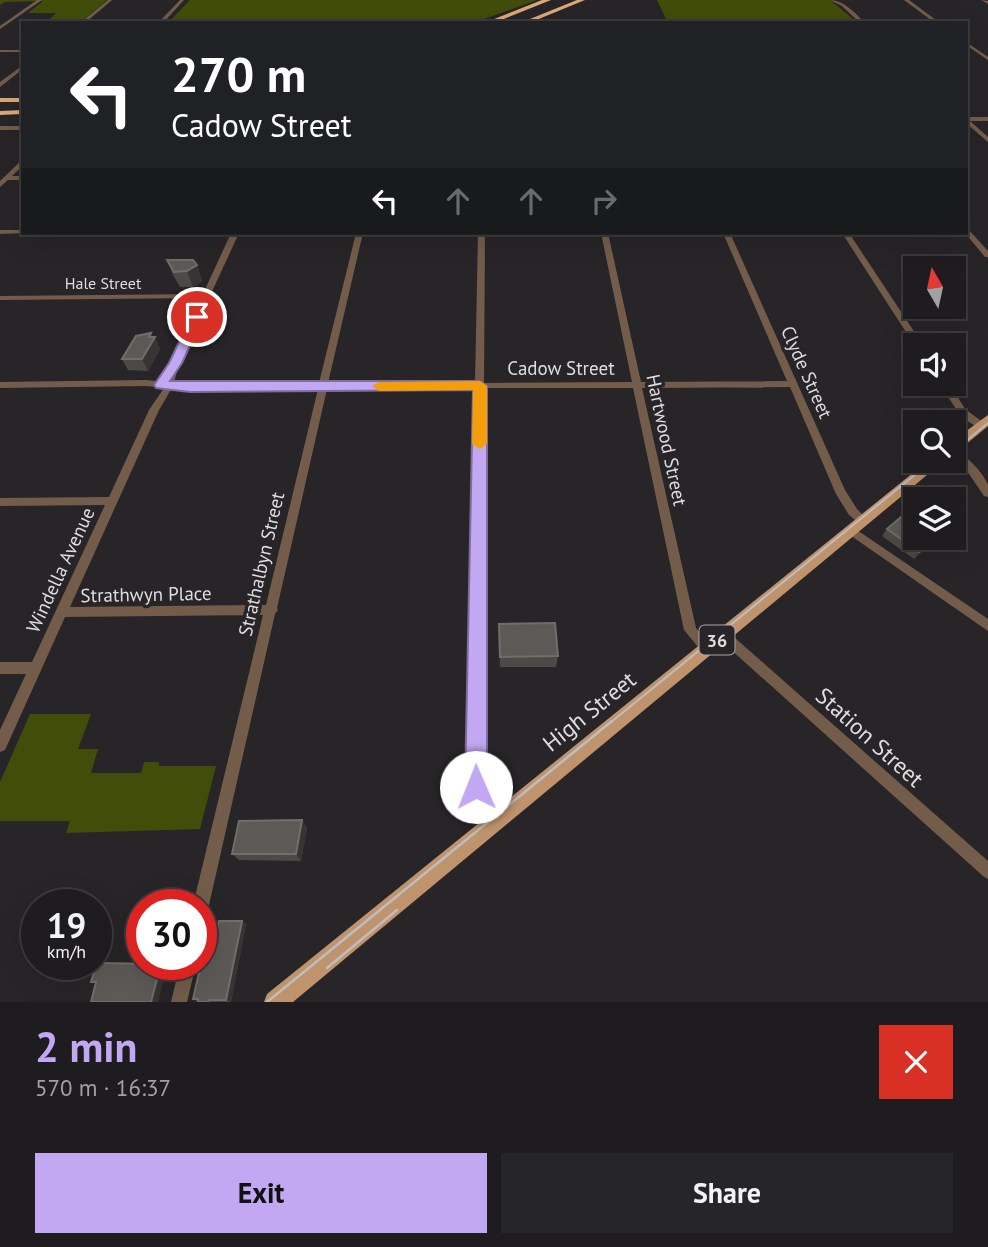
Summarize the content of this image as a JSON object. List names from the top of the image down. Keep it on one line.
{"streets":{"main road":["36","High Street"],"street":["Hale Street","Cadow Street","Clyde Street","Hartwood Street","Strathalbyn Street","Windella Avenue","Strathwyn Place","Station Street"]},"crossings":[["Hale Street","Windella Avenue"],["Cadow Street","Clyde Street"],["Cadow Street","Hartwood Street"],["Cadow Street","Strathalbyn Street"],["Cadow Street","Windella Avenue"],["Clyde Street","High Street"],["Hartwood Street","High Street"],["Strathalbyn Street","Strathwyn Place"],["Windella Avenue","Strathwyn Place"],["High Street","Station Street"]],"north":"top","page":{"turn":["270 m","Cadow Street"],"speed":"19 km/h","limit":"30","heading":["2 min","570 m · 16:37"],"buttons":["Exit","Share"]}}
